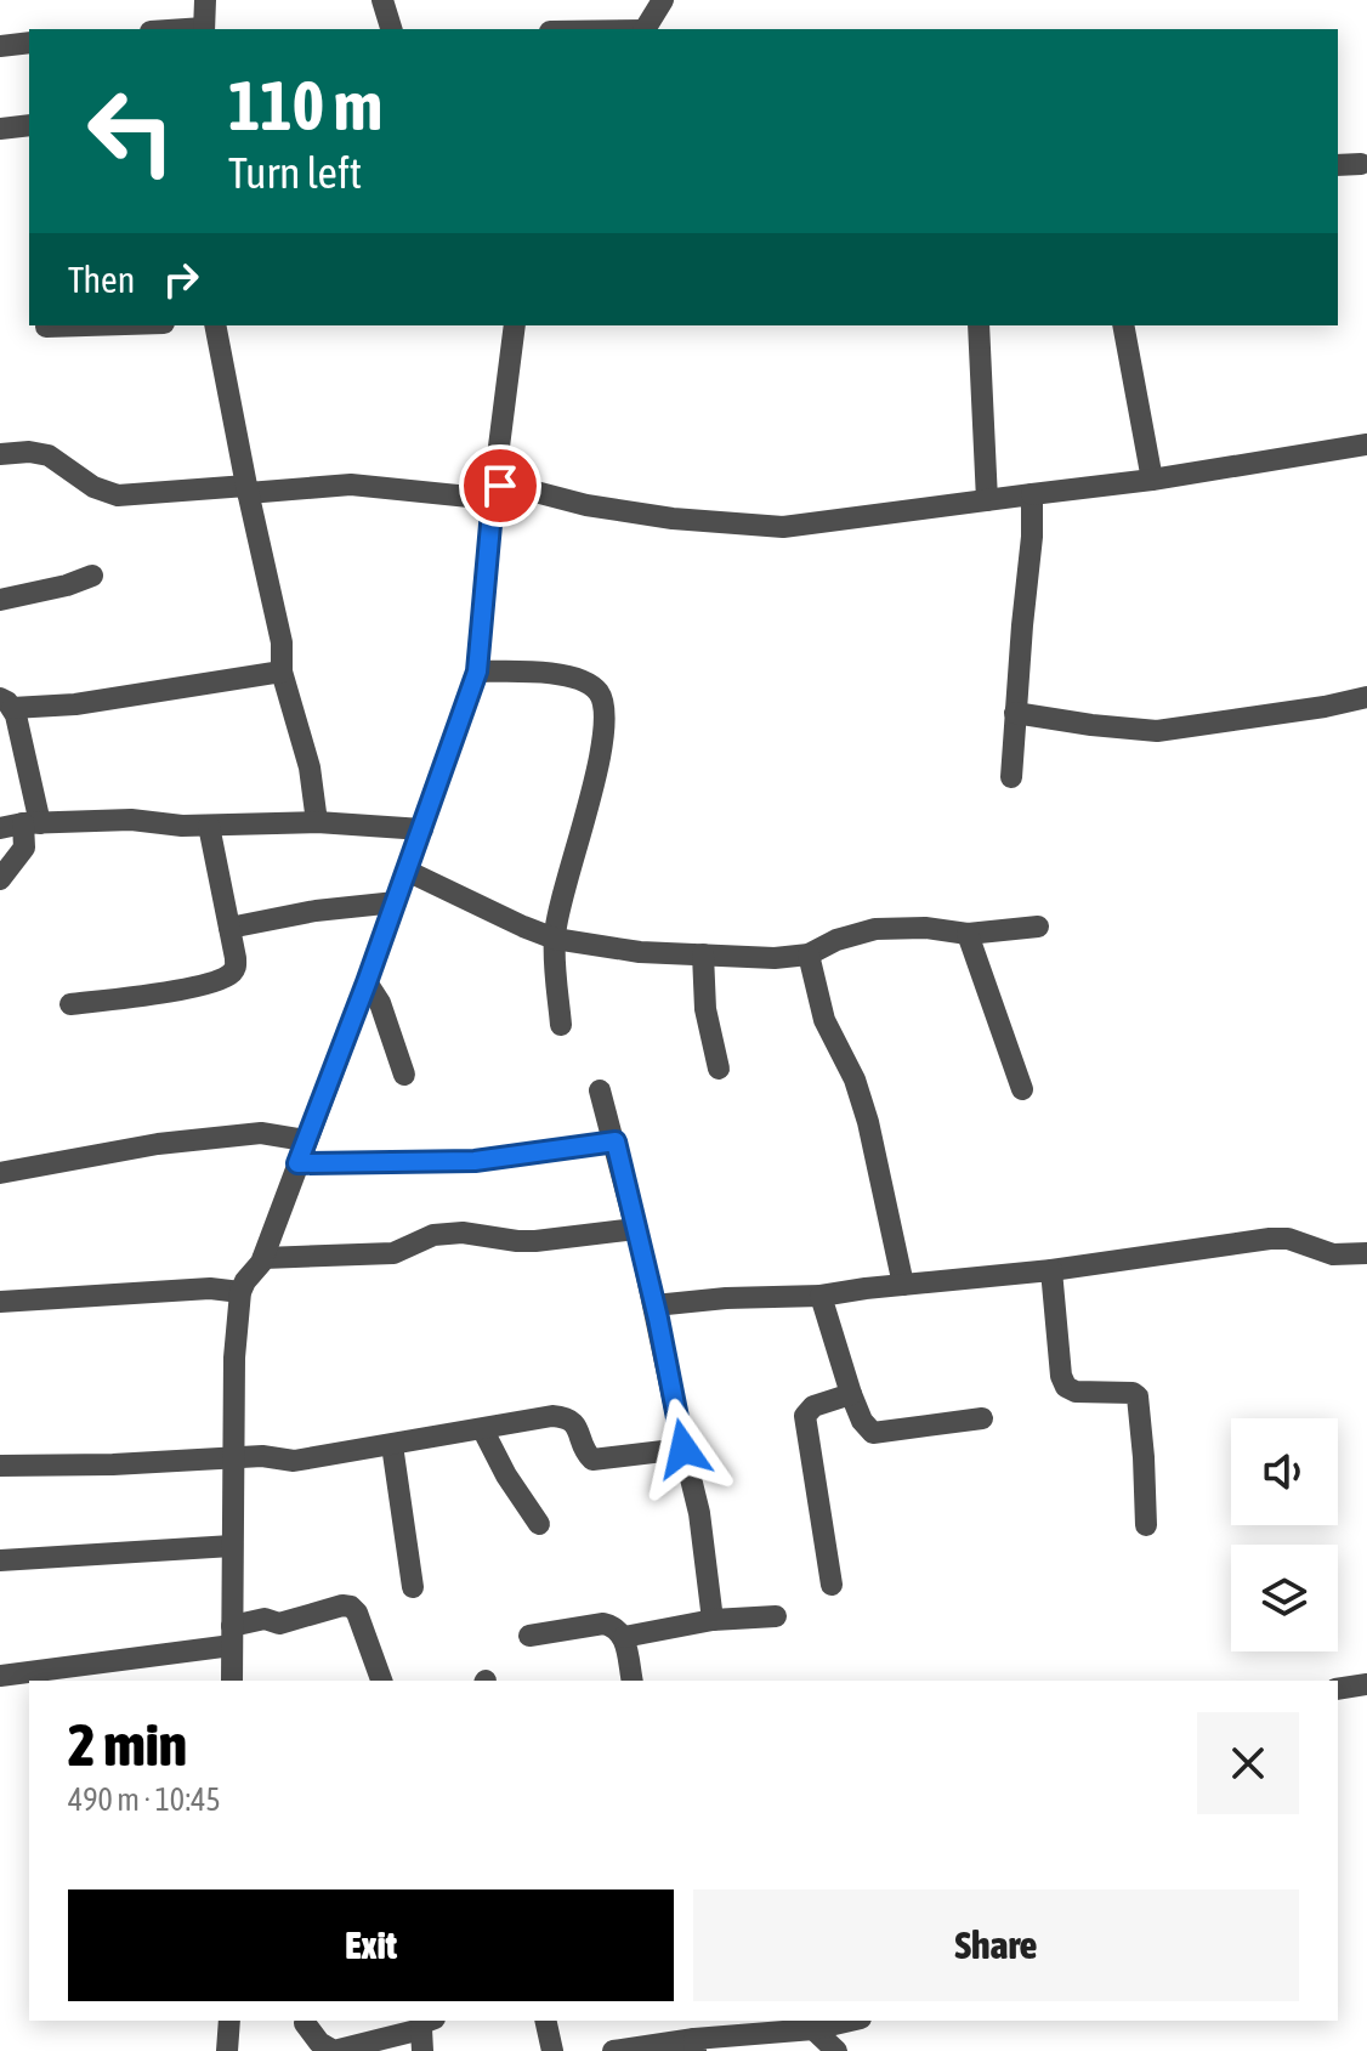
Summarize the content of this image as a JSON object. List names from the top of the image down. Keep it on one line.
{"page":{"turn":["110 m","Turn left"],"then":"Then","heading":["2 min","490 m · 10:45"],"buttons":["Exit","Share"]}}
